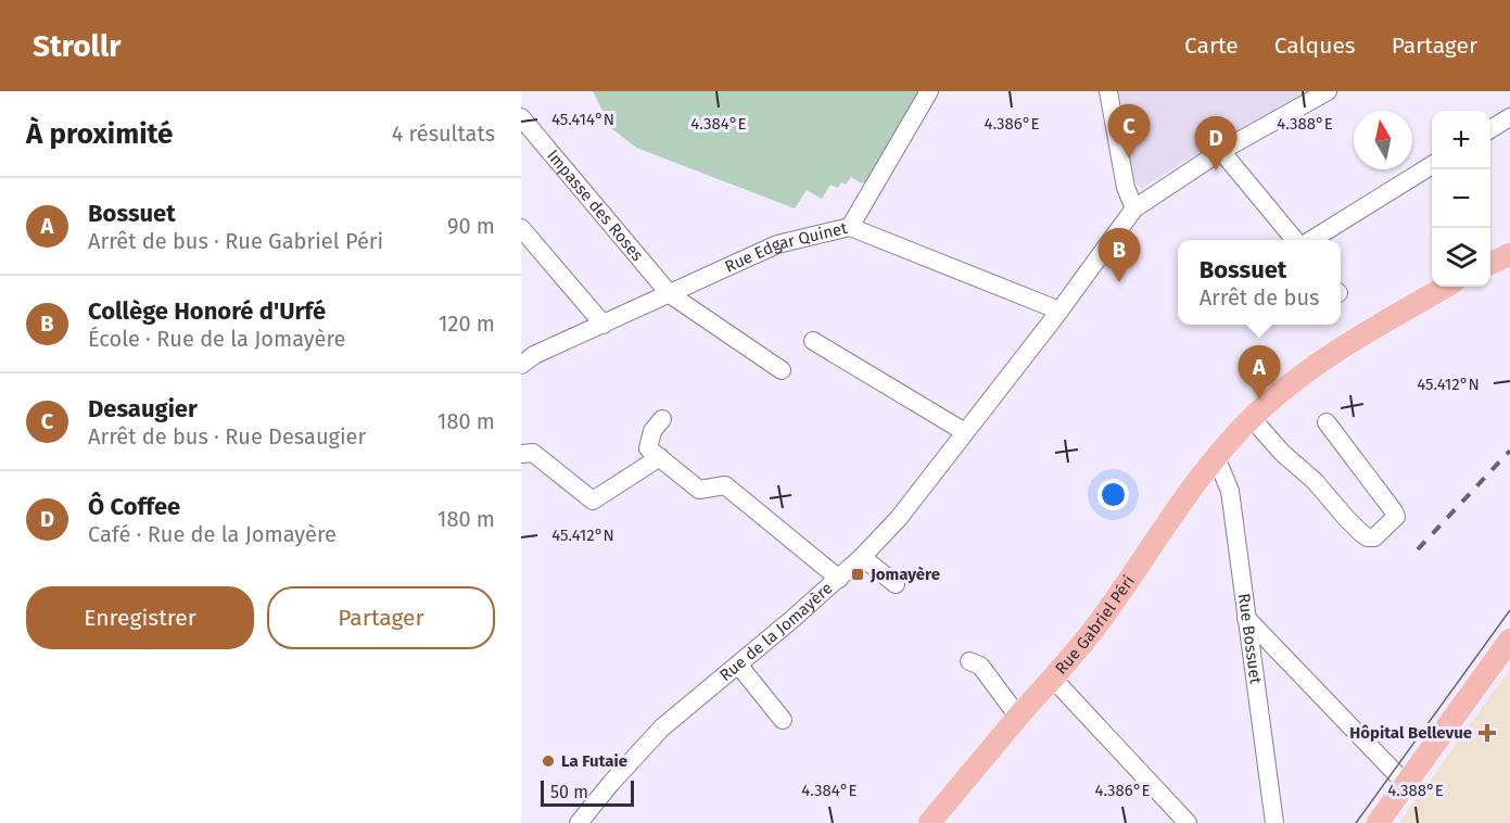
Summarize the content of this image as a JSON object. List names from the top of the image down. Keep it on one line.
{"streets":{"main road":["Rue Gabriel Péri"],"street":["Impasse des Roses","Rue Edgar Quinet","Rue de la Jomayère","Rue Bossuet"]},"crossings":[["Impasse des Roses","Rue Edgar Quinet"],["Rue Edgar Quinet","Rue de la Jomayère"],["Rue Gabriel Péri","Rue Bossuet"]],"places":{"transit":["Jomayère"],"health":["Hôpital Bellevue"],"other":["La Futaie"]},"scale_bar":"50 m","north":"top","page":{"header":"Strollr","nav":["Carte","Calques","Partager"],"heading":["À proximité","4 résultats"],"pins":["C","D","B","A"],"map_buttons":["+","−"],"list":[{"mark":"A","name":"Bossuet","note":"Arrêt de bus · Rue Gabriel Péri","value":"90 m"},{"mark":"B","name":"Collège Honoré d'Urfé","note":"École · Rue de la Jomayère","value":"120 m"},{"mark":"C","name":"Desaugier","note":"Arrêt de bus · Rue Desaugier","value":"180 m"},{"mark":"D","name":"Ô Coffee","note":"Café · Rue de la Jomayère","value":"180 m"}],"popup":["Bossuet","Arrêt de bus"],"buttons":["Enregistrer","Partager"],"scale":"50 m"},"coordinates":["45.414°N","4.384°E","4.386°E","4.388°E","45.412°N"]}
